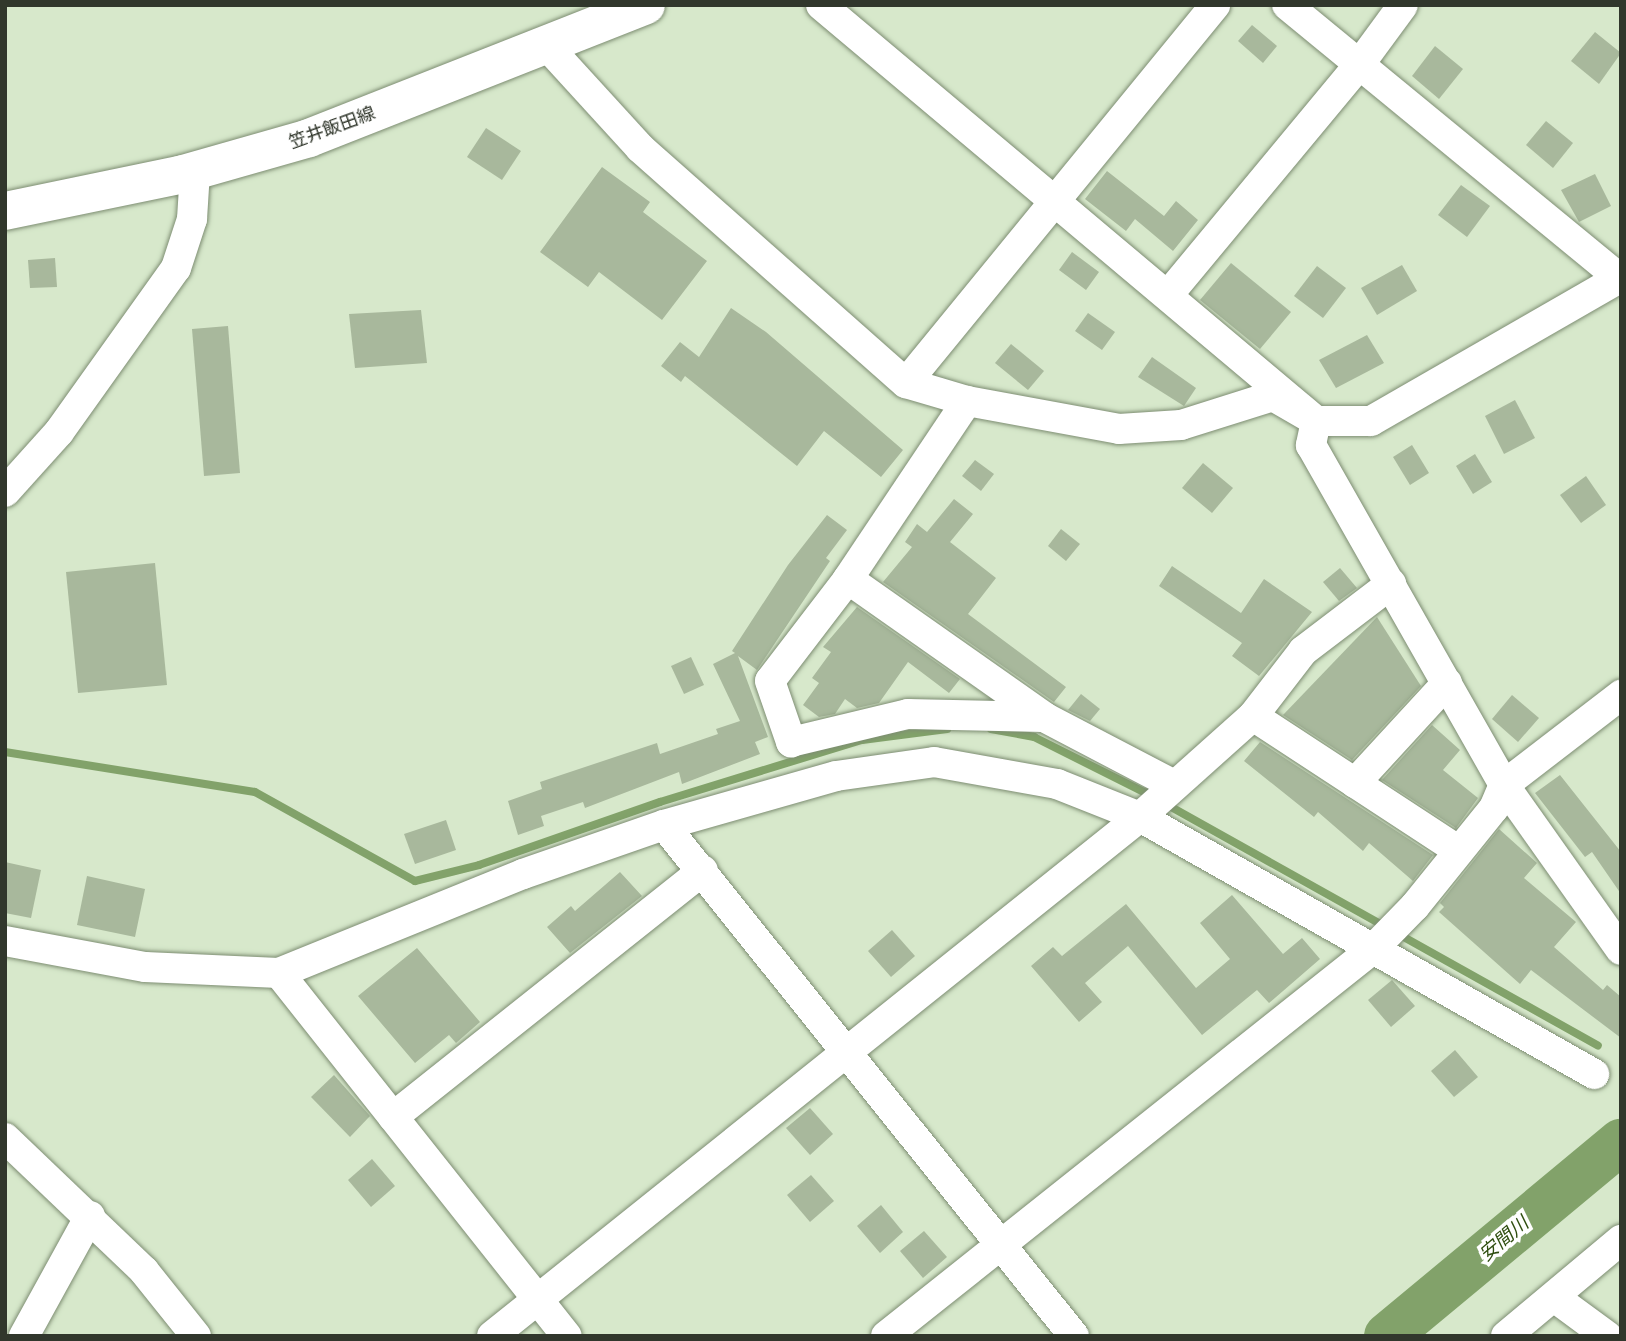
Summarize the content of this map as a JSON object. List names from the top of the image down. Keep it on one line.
{"streets":{"main road":["笠井飯田線"]},"water":["安間川"]}
